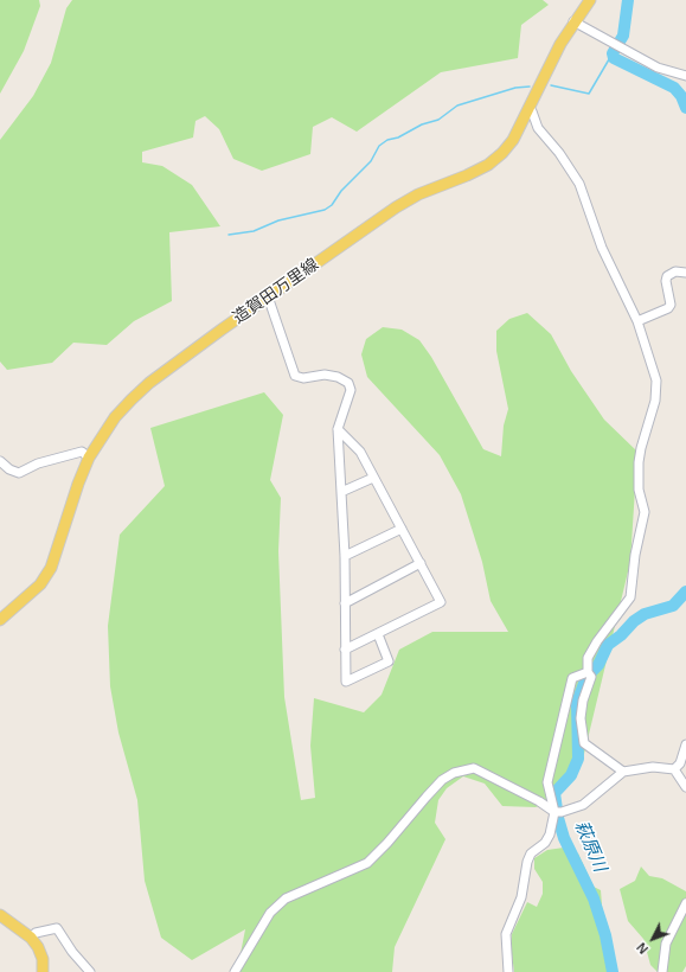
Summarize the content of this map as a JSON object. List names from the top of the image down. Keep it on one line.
{"streets":{"main road":["造賀田万里線"]},"water":["萩原川"],"north":"bottom left"}
